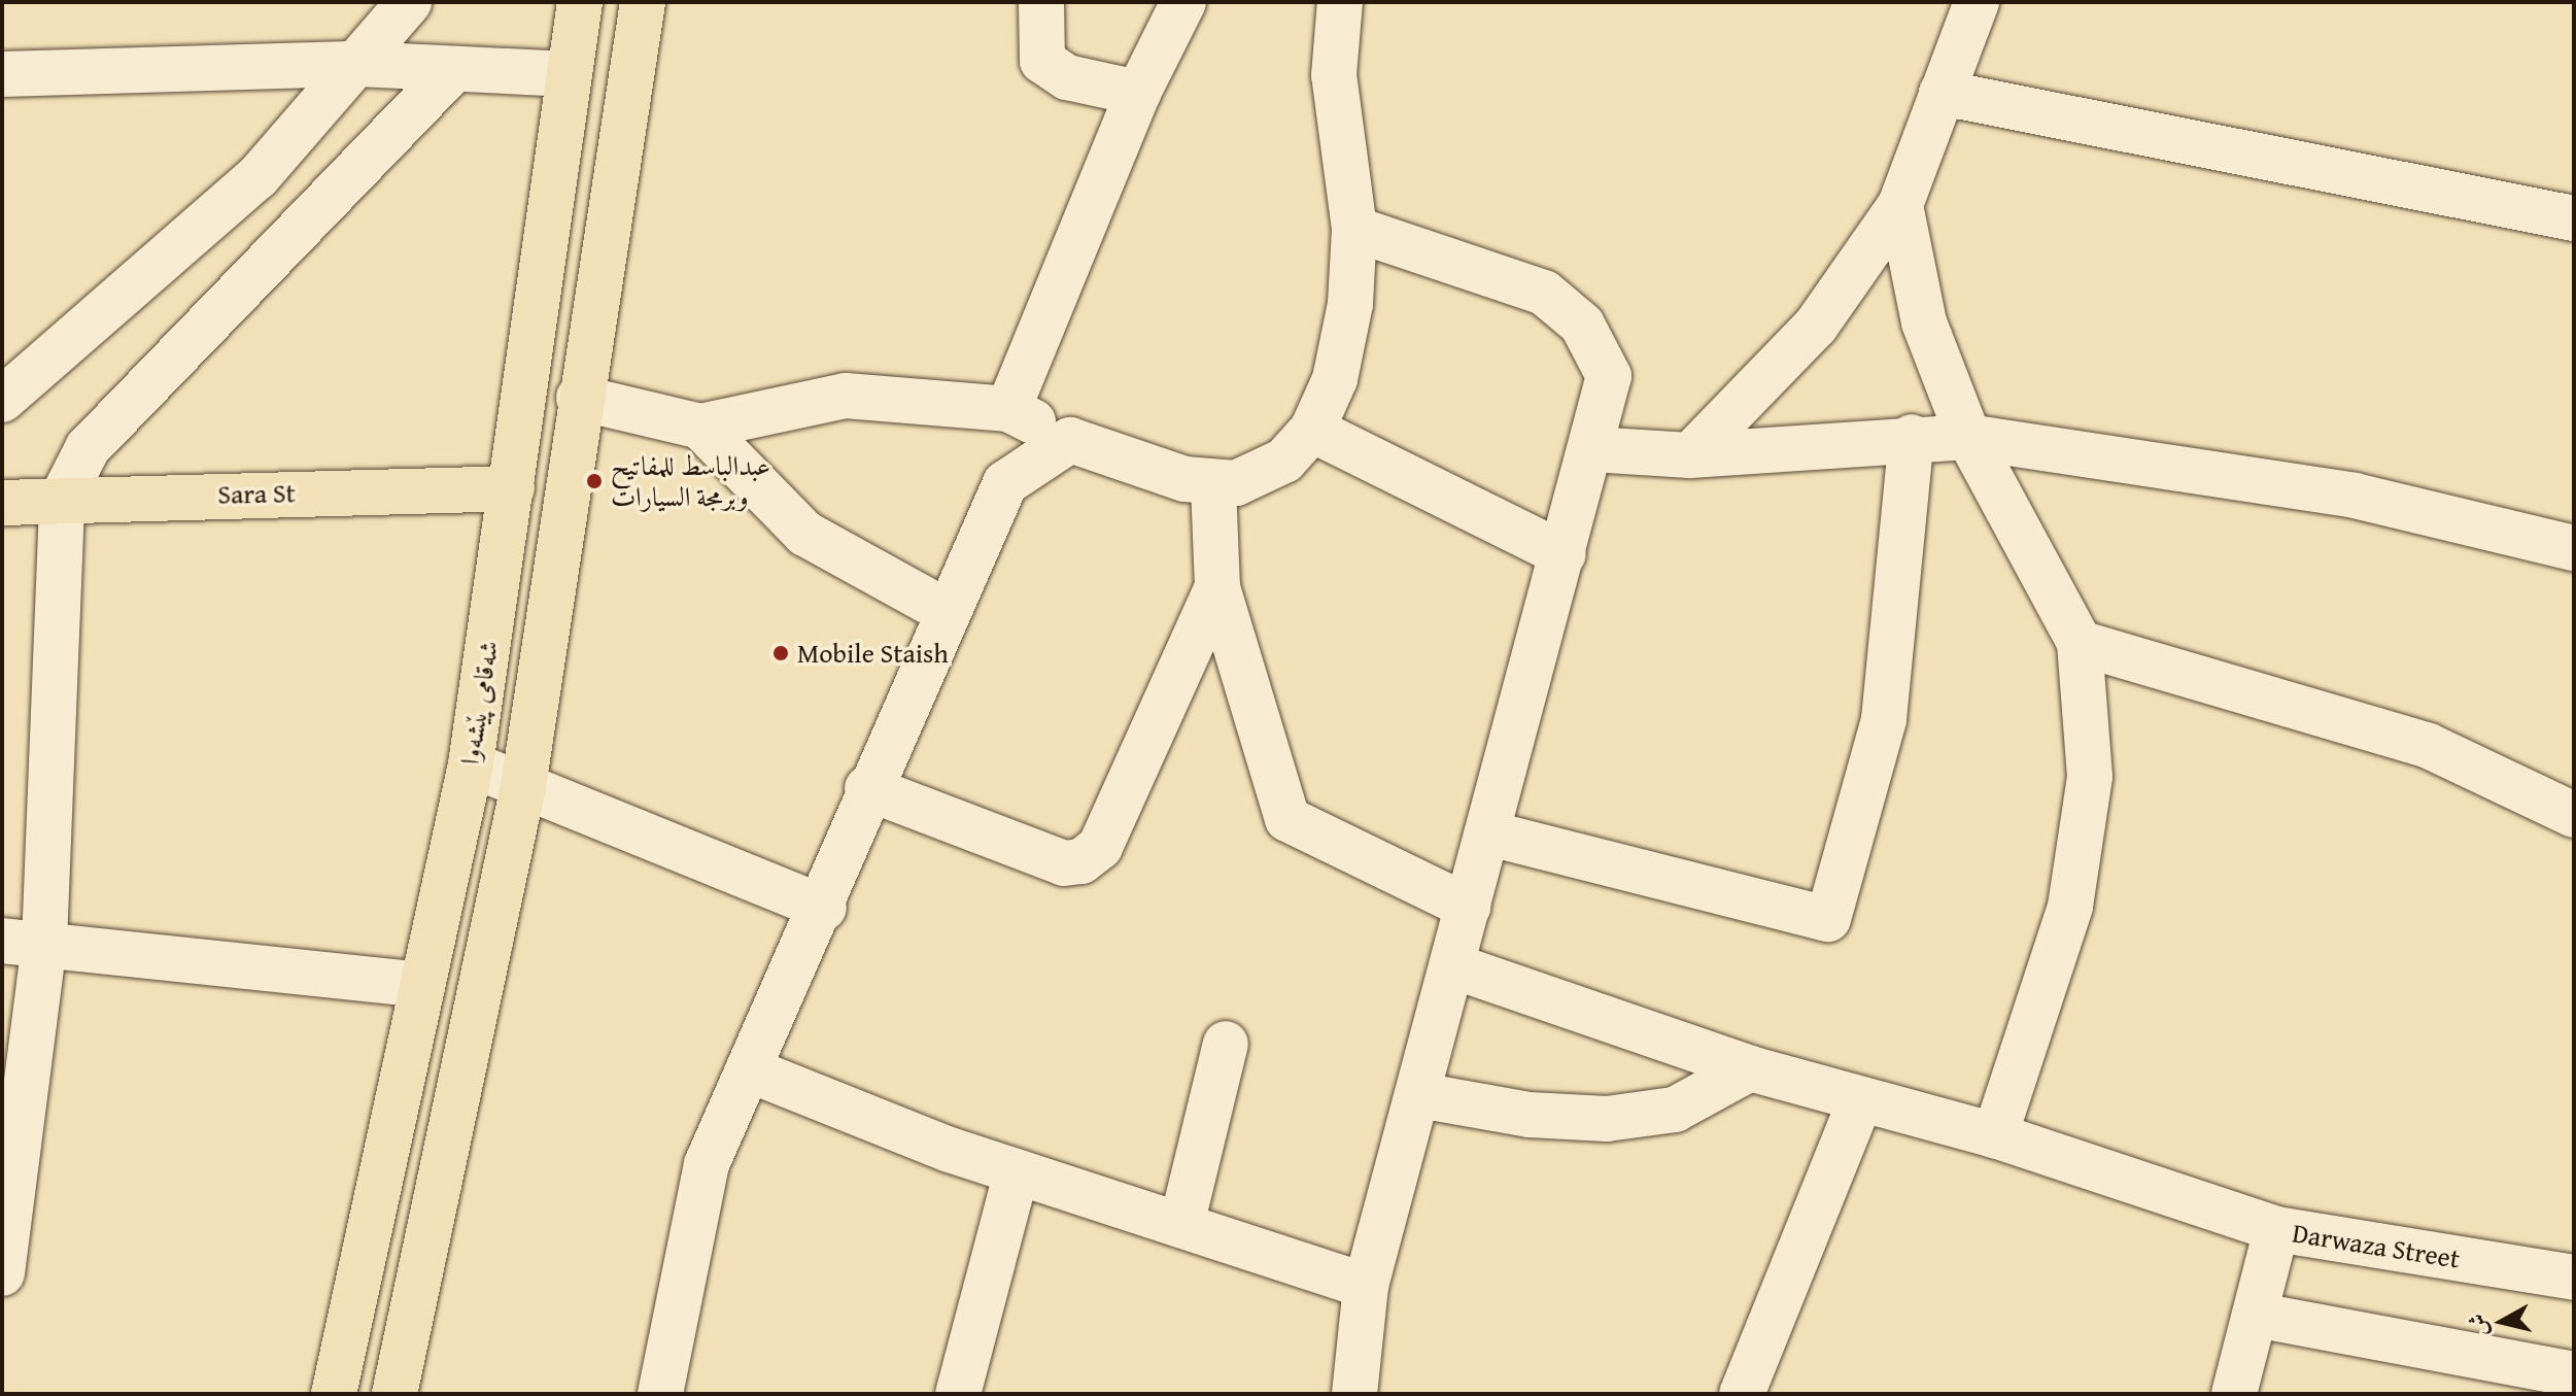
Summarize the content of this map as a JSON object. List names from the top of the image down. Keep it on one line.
{"streets":{"main road":["Sara St","شەقامی پێشەوا"],"street":["Darwaza Street"]},"crossings":[["Sara St","شەقامی پێشەوا"]],"places":["عبدالباسط للمفاتيح وبرمجة السيارات","Mobile Staish"],"north":"left"}
